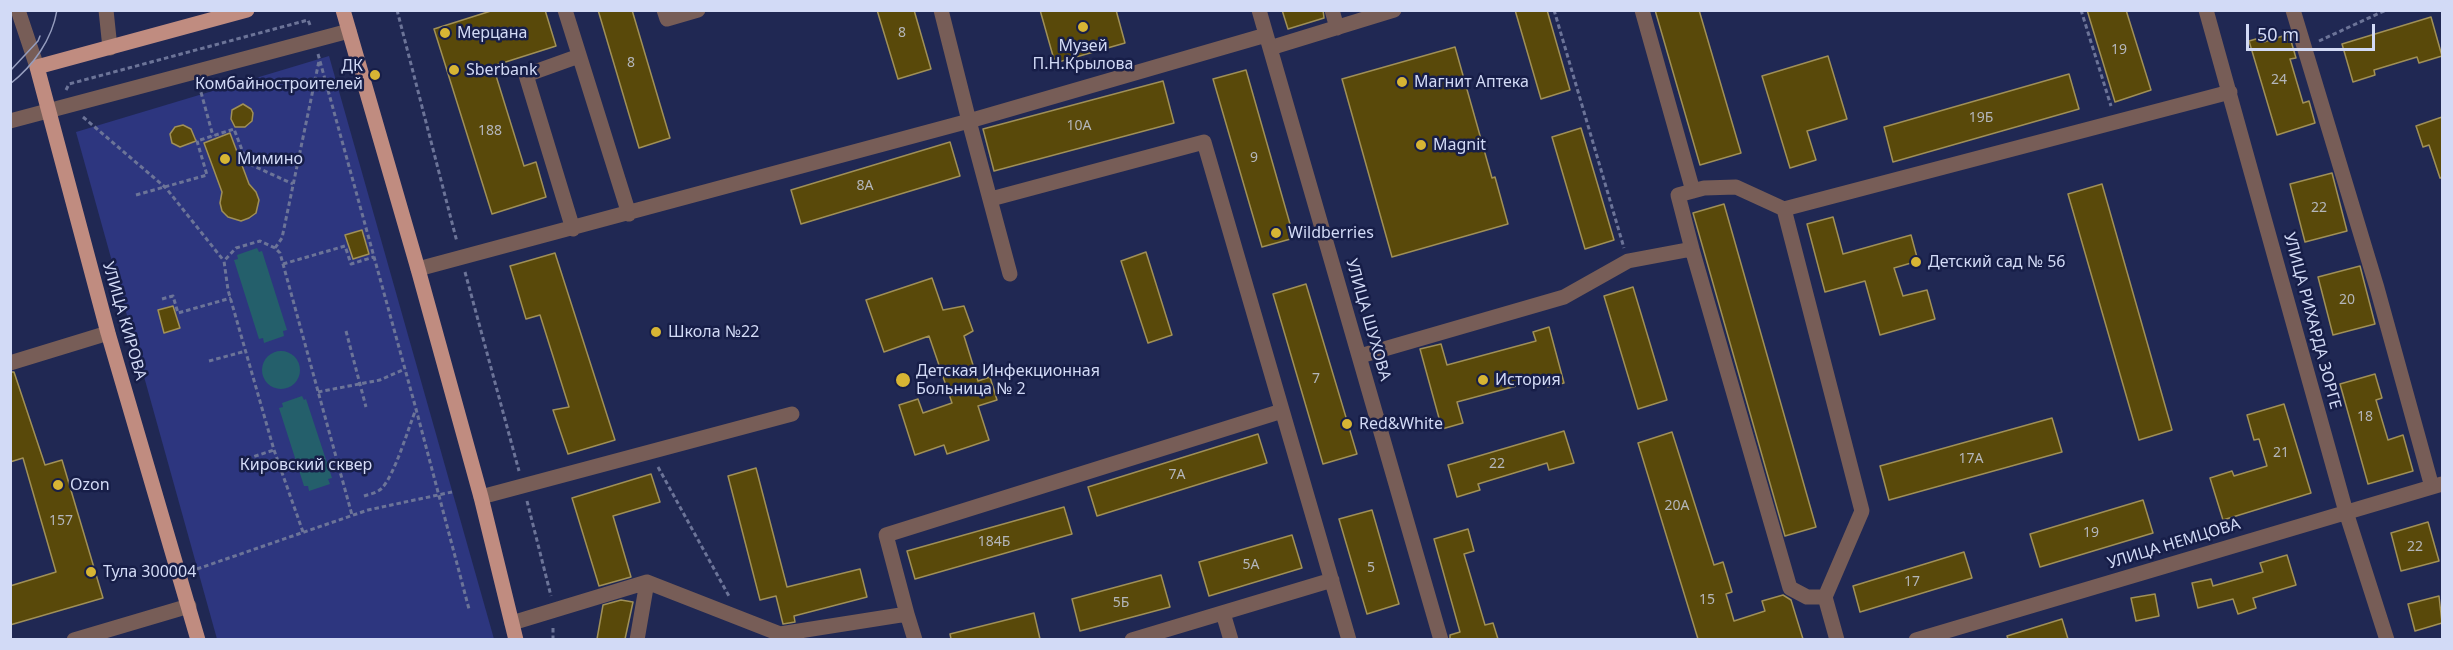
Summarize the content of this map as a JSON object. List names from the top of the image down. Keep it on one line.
{"streets":{"main road":["УЛИЦА КИРОВА"],"street":["УЛИЦА ШУХОВА","УЛИЦА РИХАРДА ЗОРГЕ","УЛИЦА НЕМЦОВА"]},"crossings":[["УЛИЦА РИХАРДА ЗОРГЕ","УЛИЦА НЕМЦОВА"]],"parks":["Кировский сквер"],"places":["Музей П.Н.Крылова","Мерцана","Sberbank","ДК Комбайностроителей","Магнит Аптека","Magnit","Мимино","Wildberries","Детский сад № 56","Школа №22","Детская Инфекционная Больница № 2","История","Red&White","Ozon","Тула 300004"],"house_numbers":["8","19","8","24","19Б","10А","188","9","8А","22","20","7","18","21","17А","22","7А","20А","157","19","184Б","22","5А","5","17","15","5Б"],"scale_bar":"50 m"}
